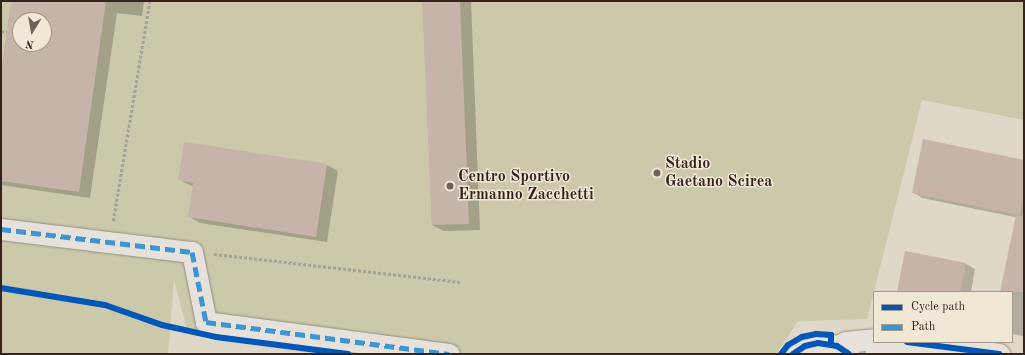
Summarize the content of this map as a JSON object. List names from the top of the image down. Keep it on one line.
{"places":["Stadio Gaetano Scirea","Centro Sportivo Ermanno Zacchetti"],"legend":["Cycle path","Path"],"north":"bottom"}
